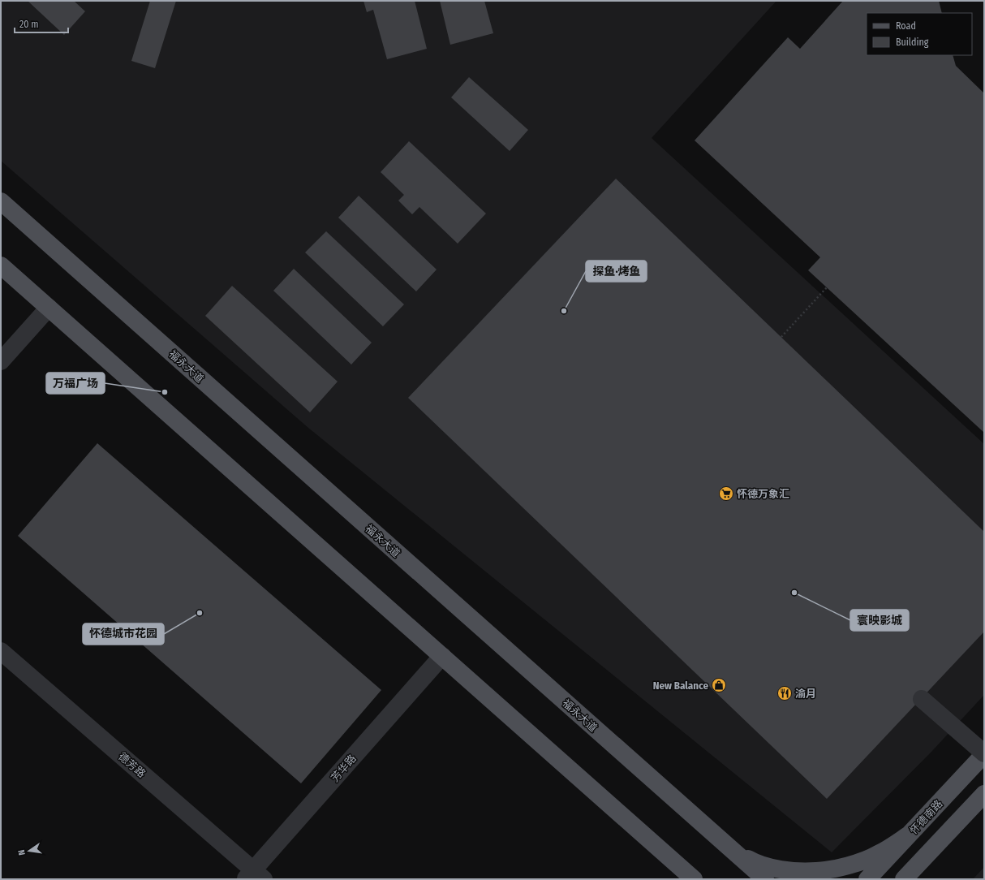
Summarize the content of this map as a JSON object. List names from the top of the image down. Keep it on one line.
{"streets":{"main road":["福永大道","怀德南路"],"street":["德芳路","芳华路"]},"crossings":[["德芳路","芳华路"]],"places":{"other":["探鱼·烤鱼","万福广场","寰映影城","怀德城市花园"],"supermarket":["怀德万象汇"],"shop":["New Balance"],"restaurant":["渝月"]},"legend":["Road","Building"],"scale_bar":"20 m","north":"left"}
